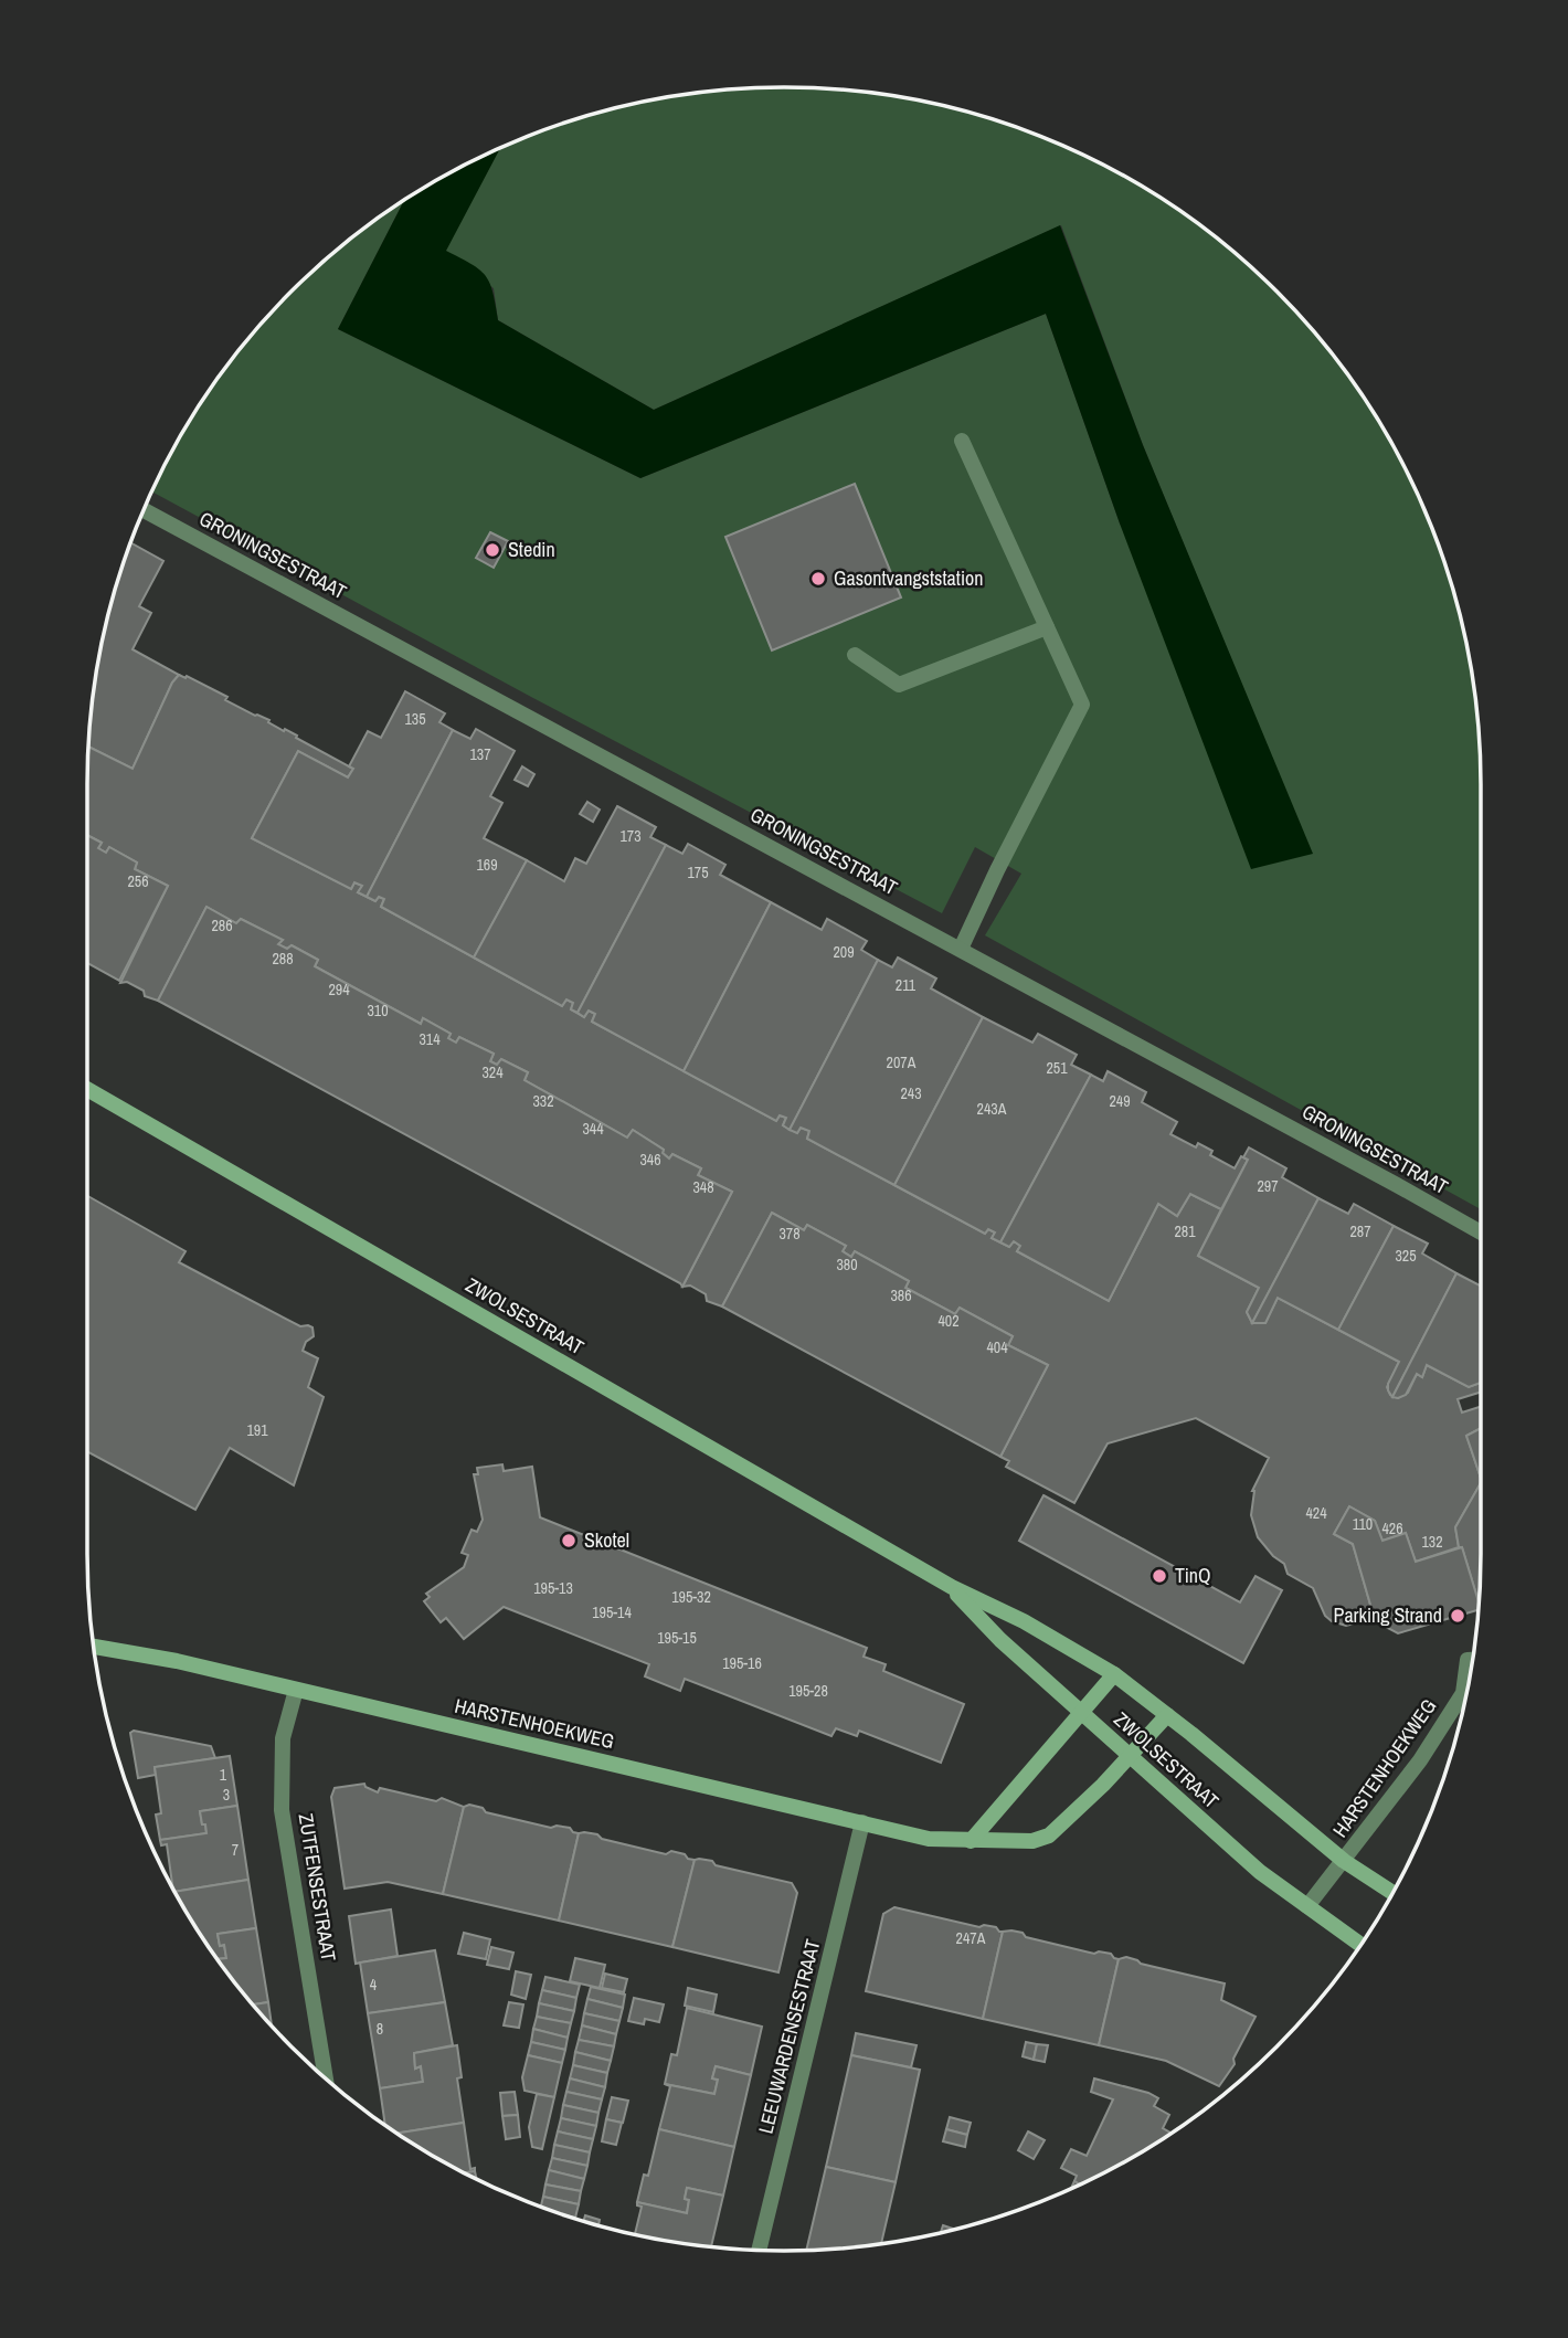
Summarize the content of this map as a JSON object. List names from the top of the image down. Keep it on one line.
{"streets":{"main road":["ZWOLSESTRAAT","HARSTENHOEKWEG"],"street":["GRONINGSESTRAAT","ZUTFENSESTRAAT","LEEUWARDENSESTRAAT"]},"crossings":[["ZWOLSESTRAAT","HARSTENHOEKWEG"],["HARSTENHOEKWEG","ZUTFENSESTRAAT"],["HARSTENHOEKWEG","LEEUWARDENSESTRAAT"]],"places":["Stedin","Gasontvangststation","Skotel","TinQ","Parking Strand"],"house_numbers":["135","137","173","169","175","256","286","209","288","211","294","310","314","207A","251","324","243","332","249","243A","344","346","297","348","281","287","378","325","380","386","402","404","191","424","110","426","132","195-13","195-32","195-14","195-15","195-16","195-28","1","3","7","247A","4","8"]}
